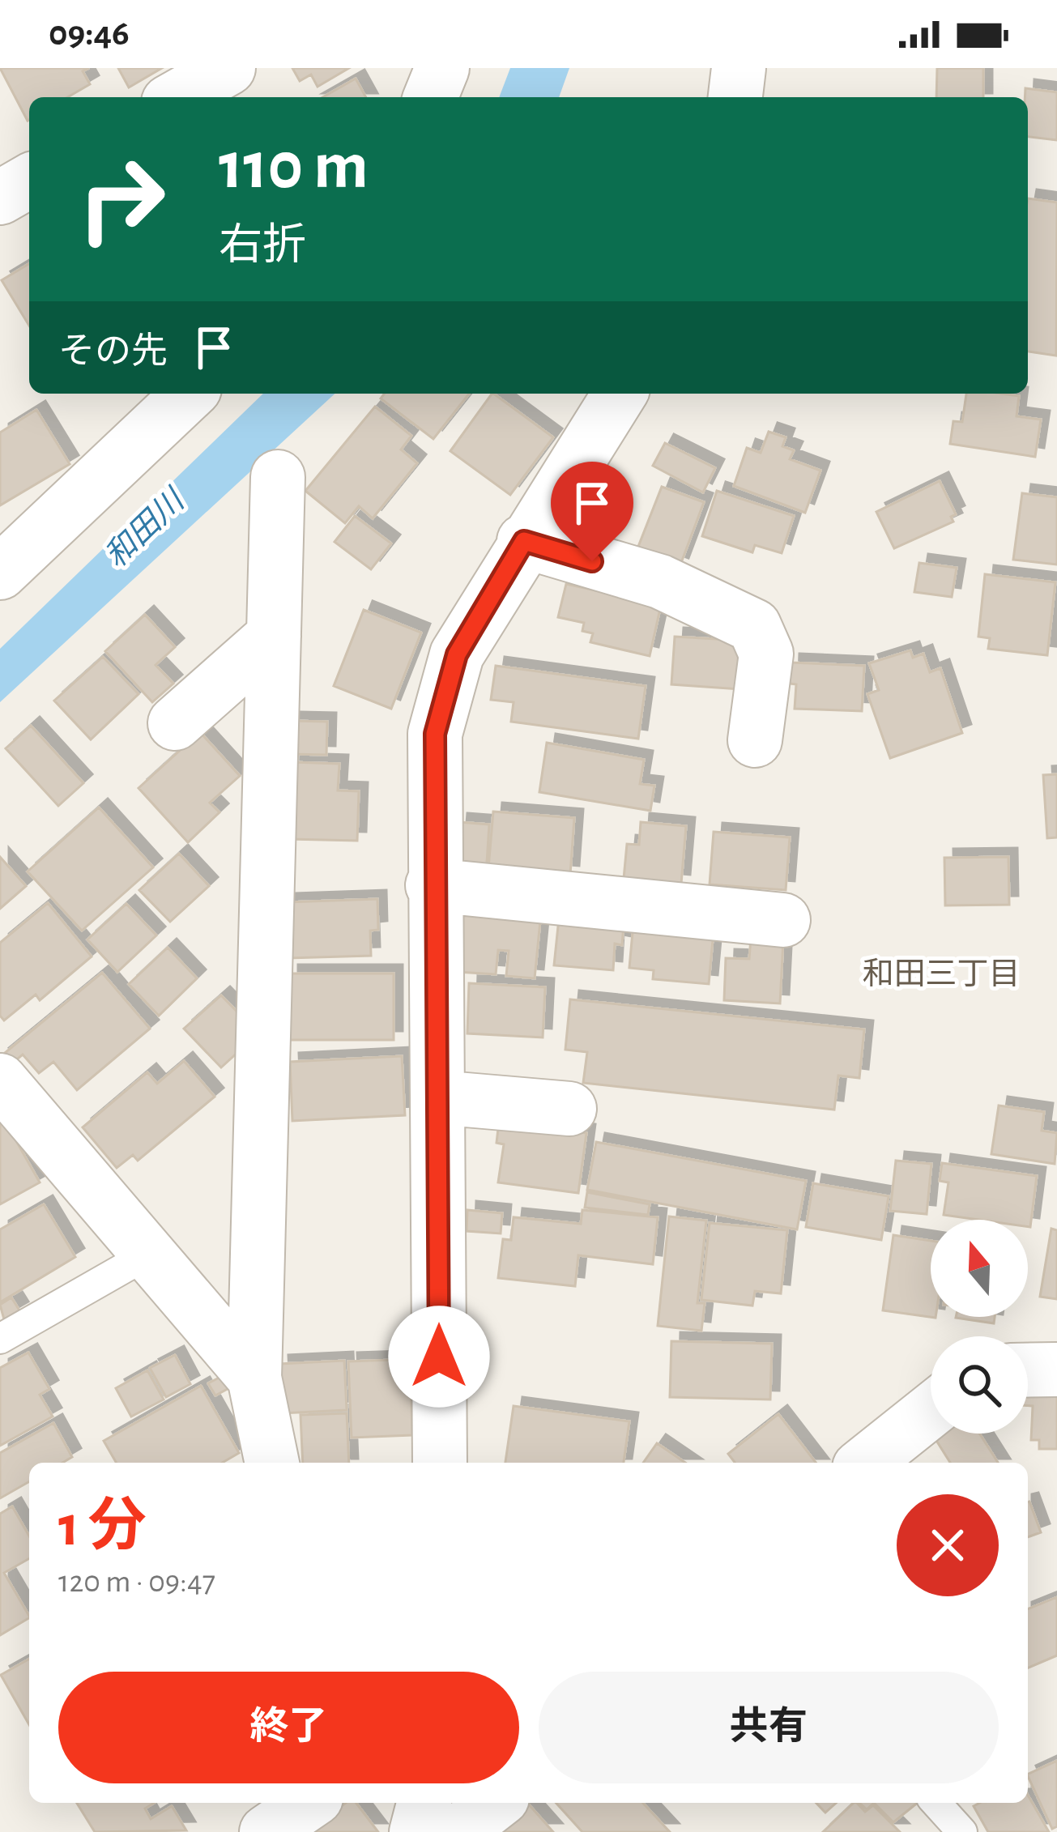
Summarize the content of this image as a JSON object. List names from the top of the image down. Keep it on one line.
{"districts":["和田三丁目"],"water":["和田川"],"north":"top","page":{"status":"09:46","turn":["110 m","右折"],"then":"その先","heading":["1 分","120 m · 09:47"],"buttons":["終了","共有"]}}
